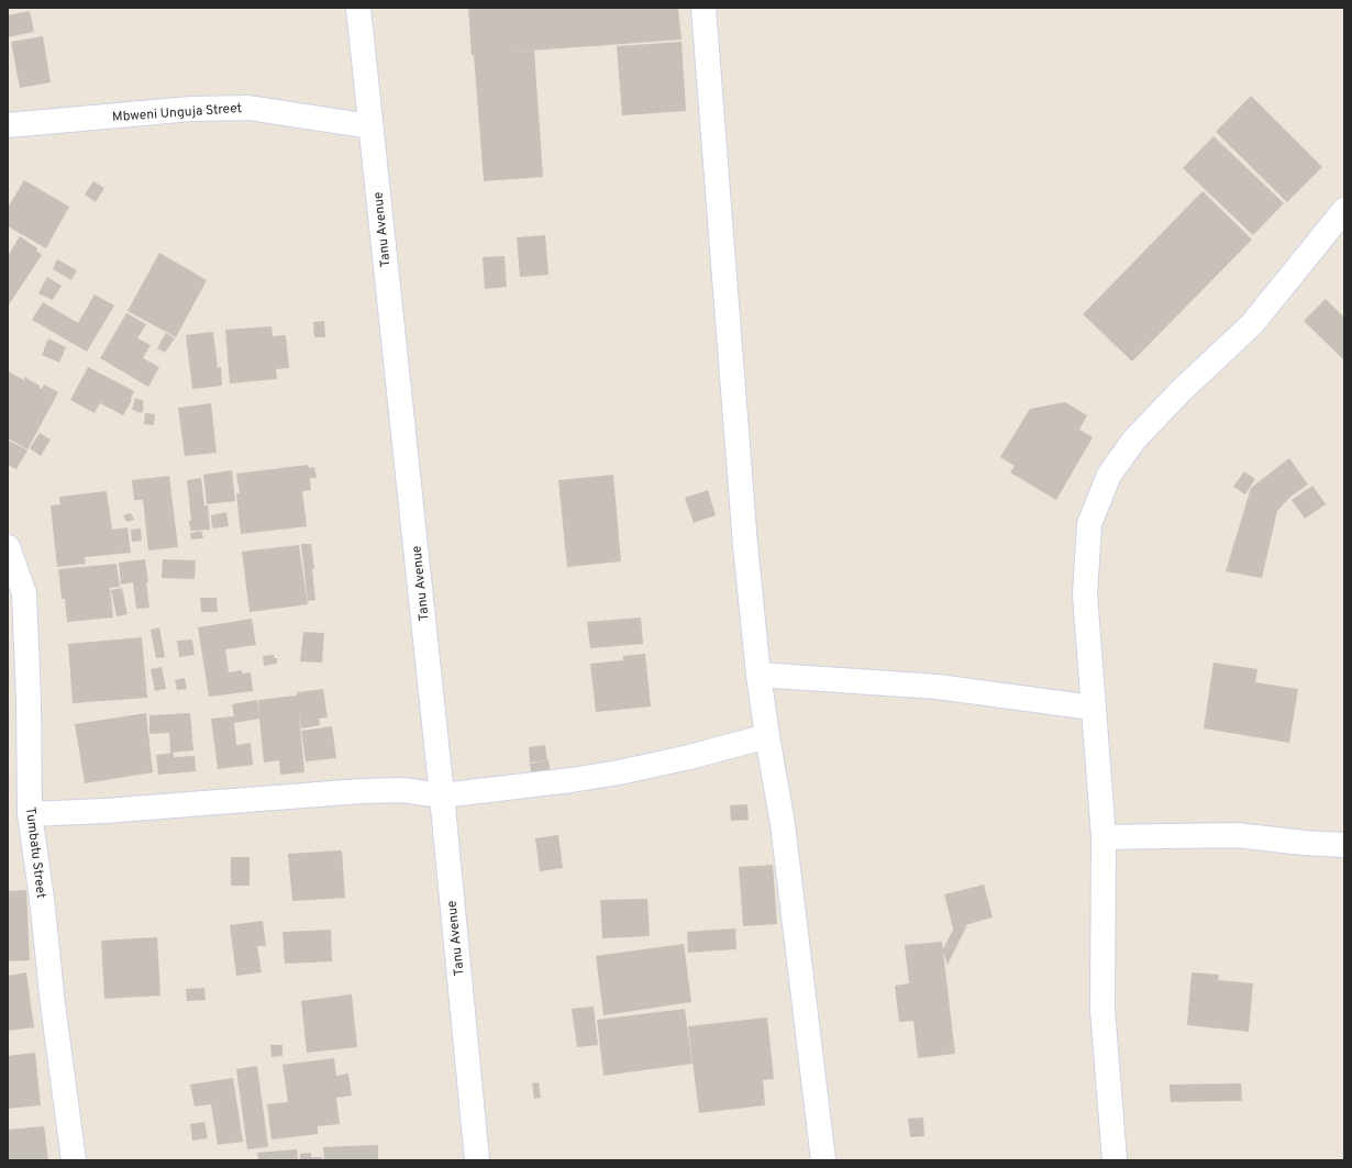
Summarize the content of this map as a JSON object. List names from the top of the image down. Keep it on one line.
{"streets":{"street":["Mbweni Unguja Street","Tanu Avenue","Tumbatu Street"]},"crossings":[["Mbweni Unguja Street","Tanu Avenue"]]}
